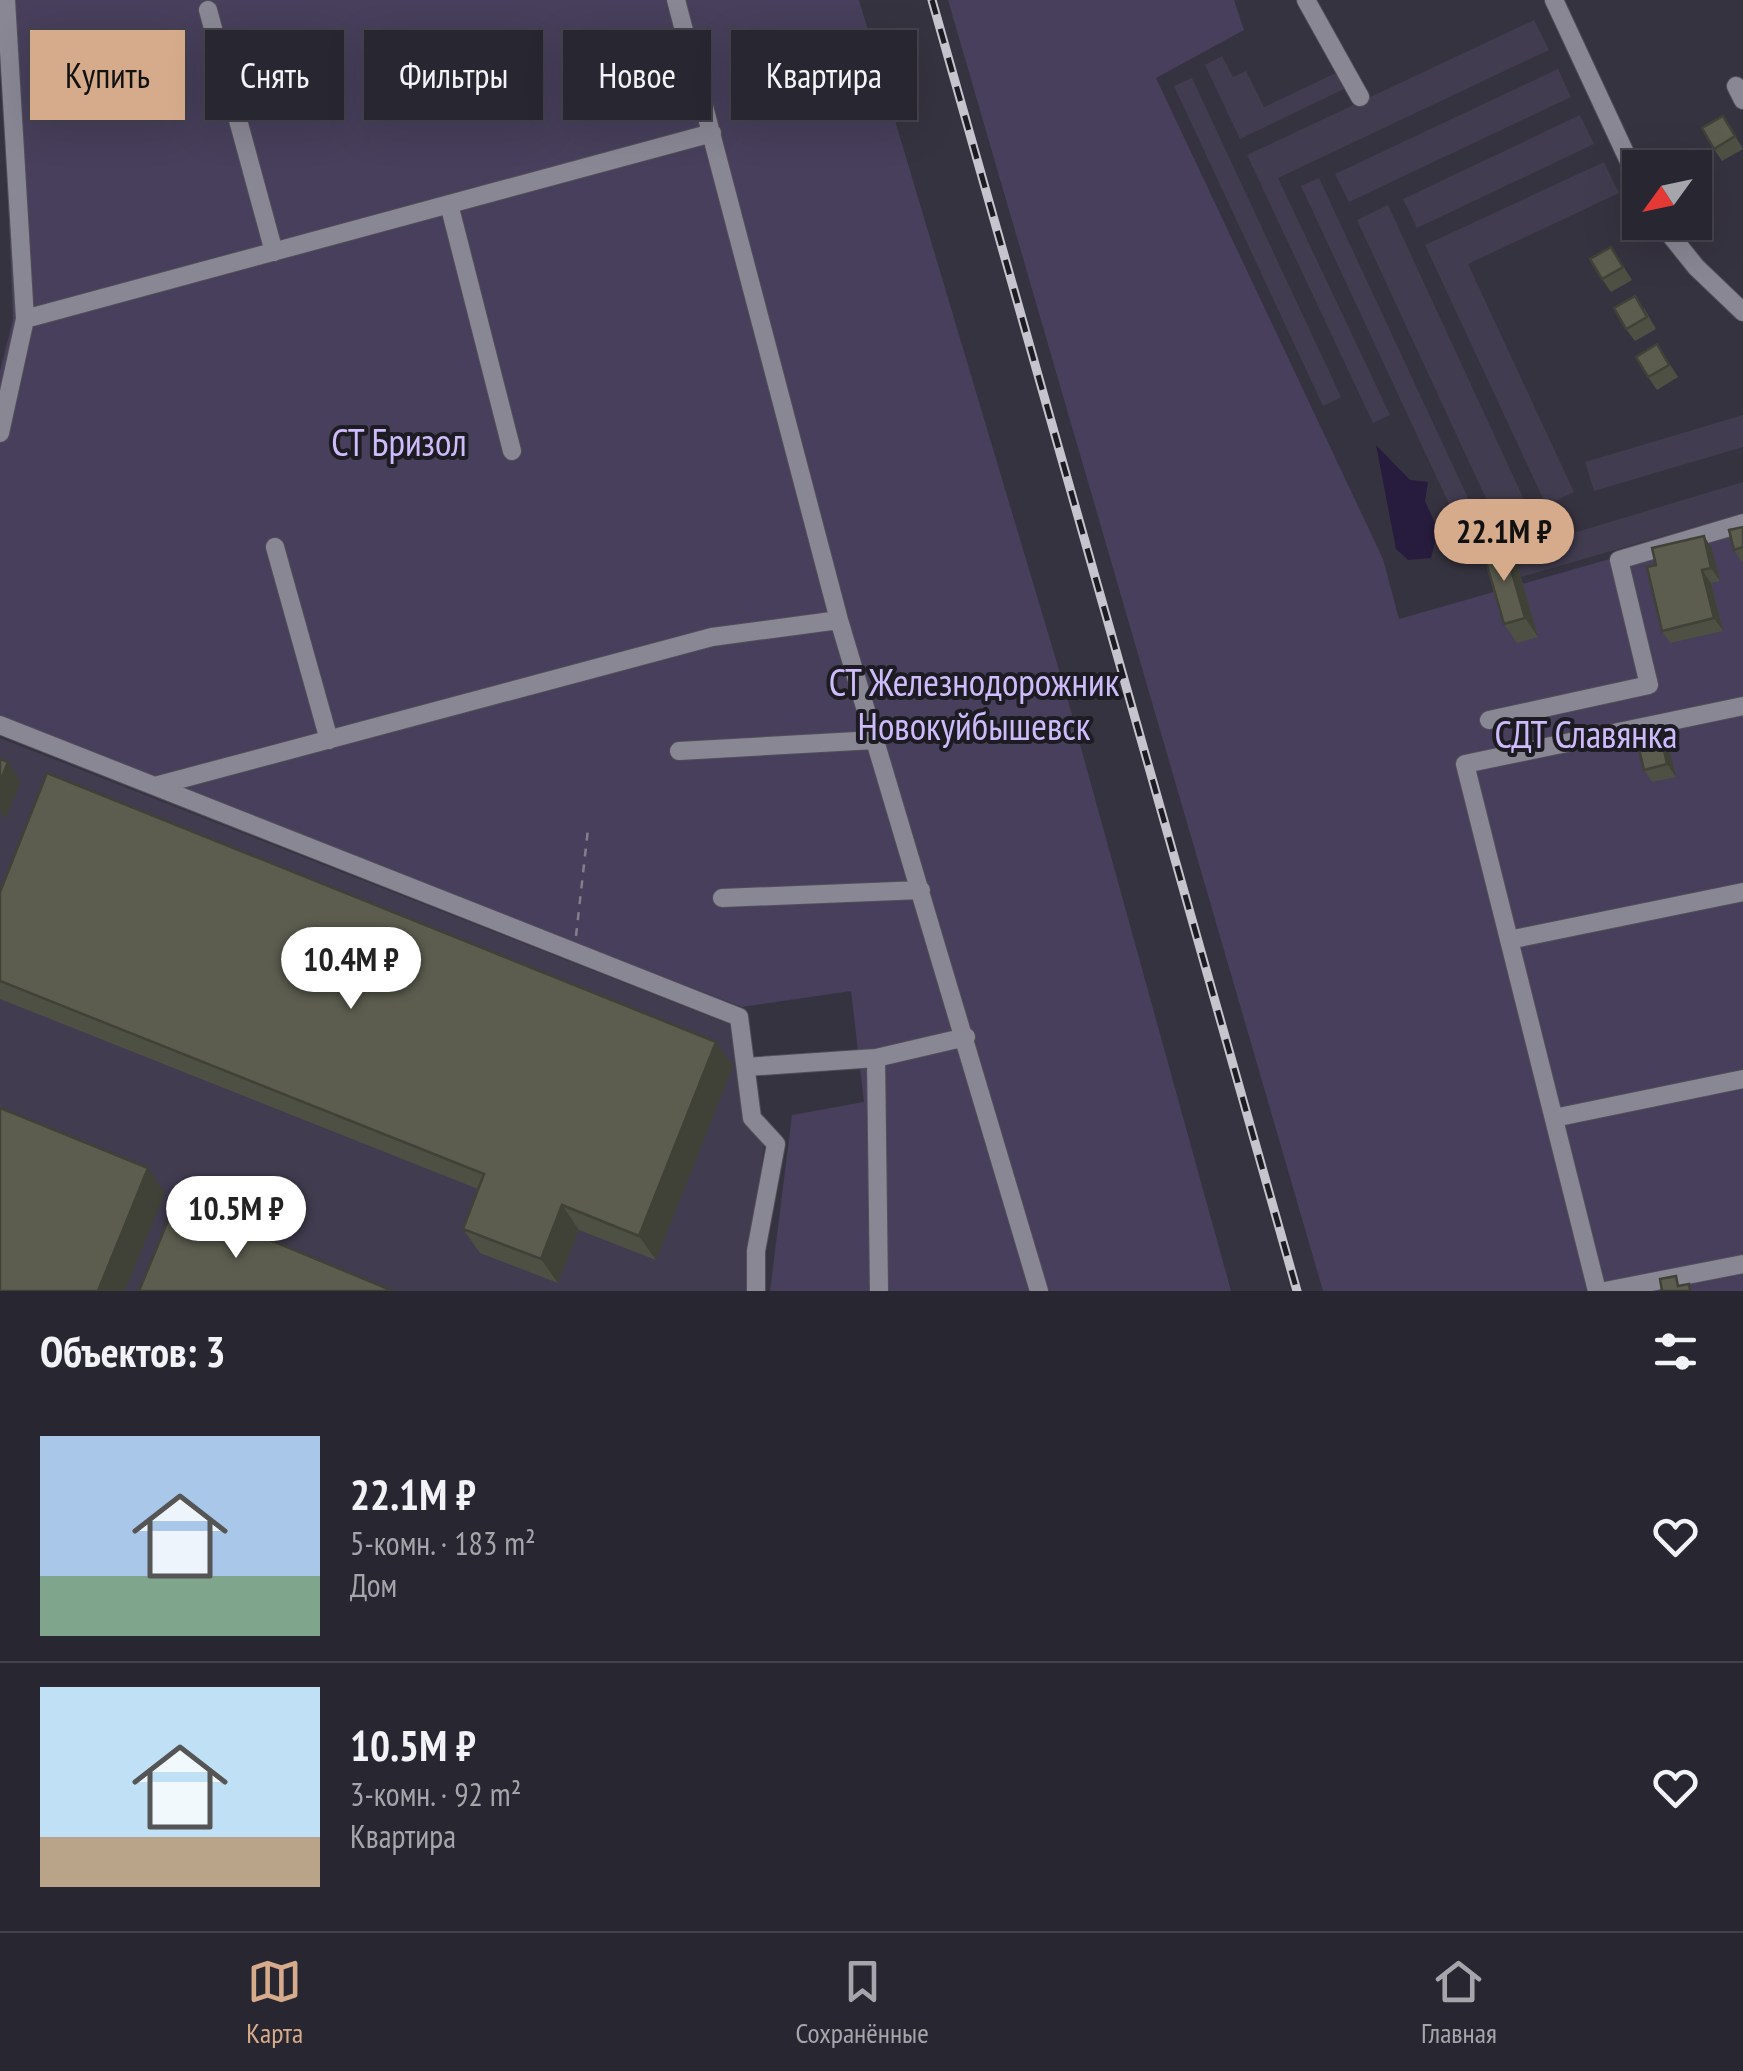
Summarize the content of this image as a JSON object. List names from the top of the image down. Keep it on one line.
{"parks":["СТ Бризол","СТ Железнодорожник Новокуйбышевск","СДТ Славянка"],"north":"bottom left","page":{"chip":["Купить","Снять","Фильтры","Новое","Квартира"],"price":["22.1M ₽","10.4M ₽","10.5M ₽"],"heading":"Объектов: 3","list":[{"name":"22.1M ₽","note":"5-комн. · 183 m² · Дом"},{"name":"10.5M ₽","note":"3-комн. · 92 m² · Квартира"}],"tabs":["Карта","Сохранённые","Главная"]}}
